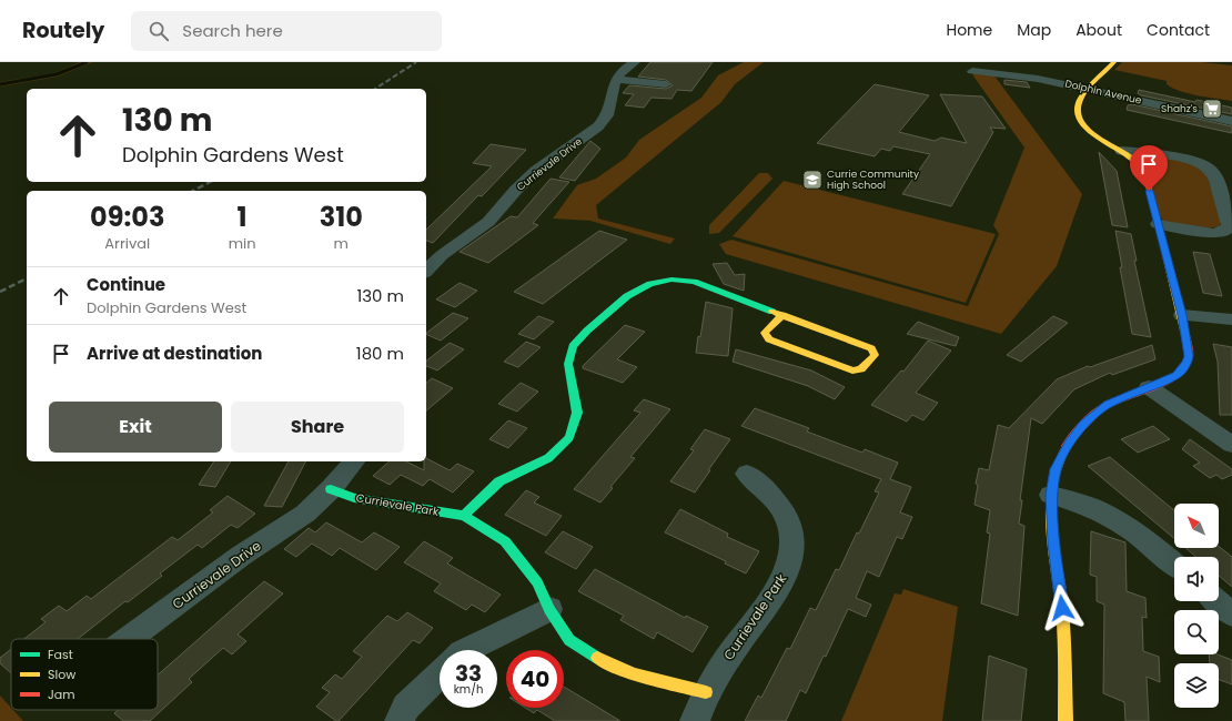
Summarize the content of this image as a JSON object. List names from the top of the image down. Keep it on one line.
{"streets":{"street":["Dolphin Avenue","Currievale Drive","Currievale Park"]},"crossings":[["Currievale Drive","Currievale Park"]],"places":{"supermarket":["Shahz's"],"school or university":["Currie Community High School"]},"legend":["Fast","Slow","Jam"],"north":"top left","page":{"header":"Routely","search":"Search here","nav":["Home","Map","About","Contact"],"turn":["130 m","Dolphin Gardens West"],"eta":["09:03","Arrival","1","min","310","m"],"list":[{"name":"Continue","note":"Dolphin Gardens West","value":"130 m"},{"name":"Arrive at destination","value":"180 m"}],"buttons":["Exit","Share"],"speed":"33 km/h","limit":"40"}}
